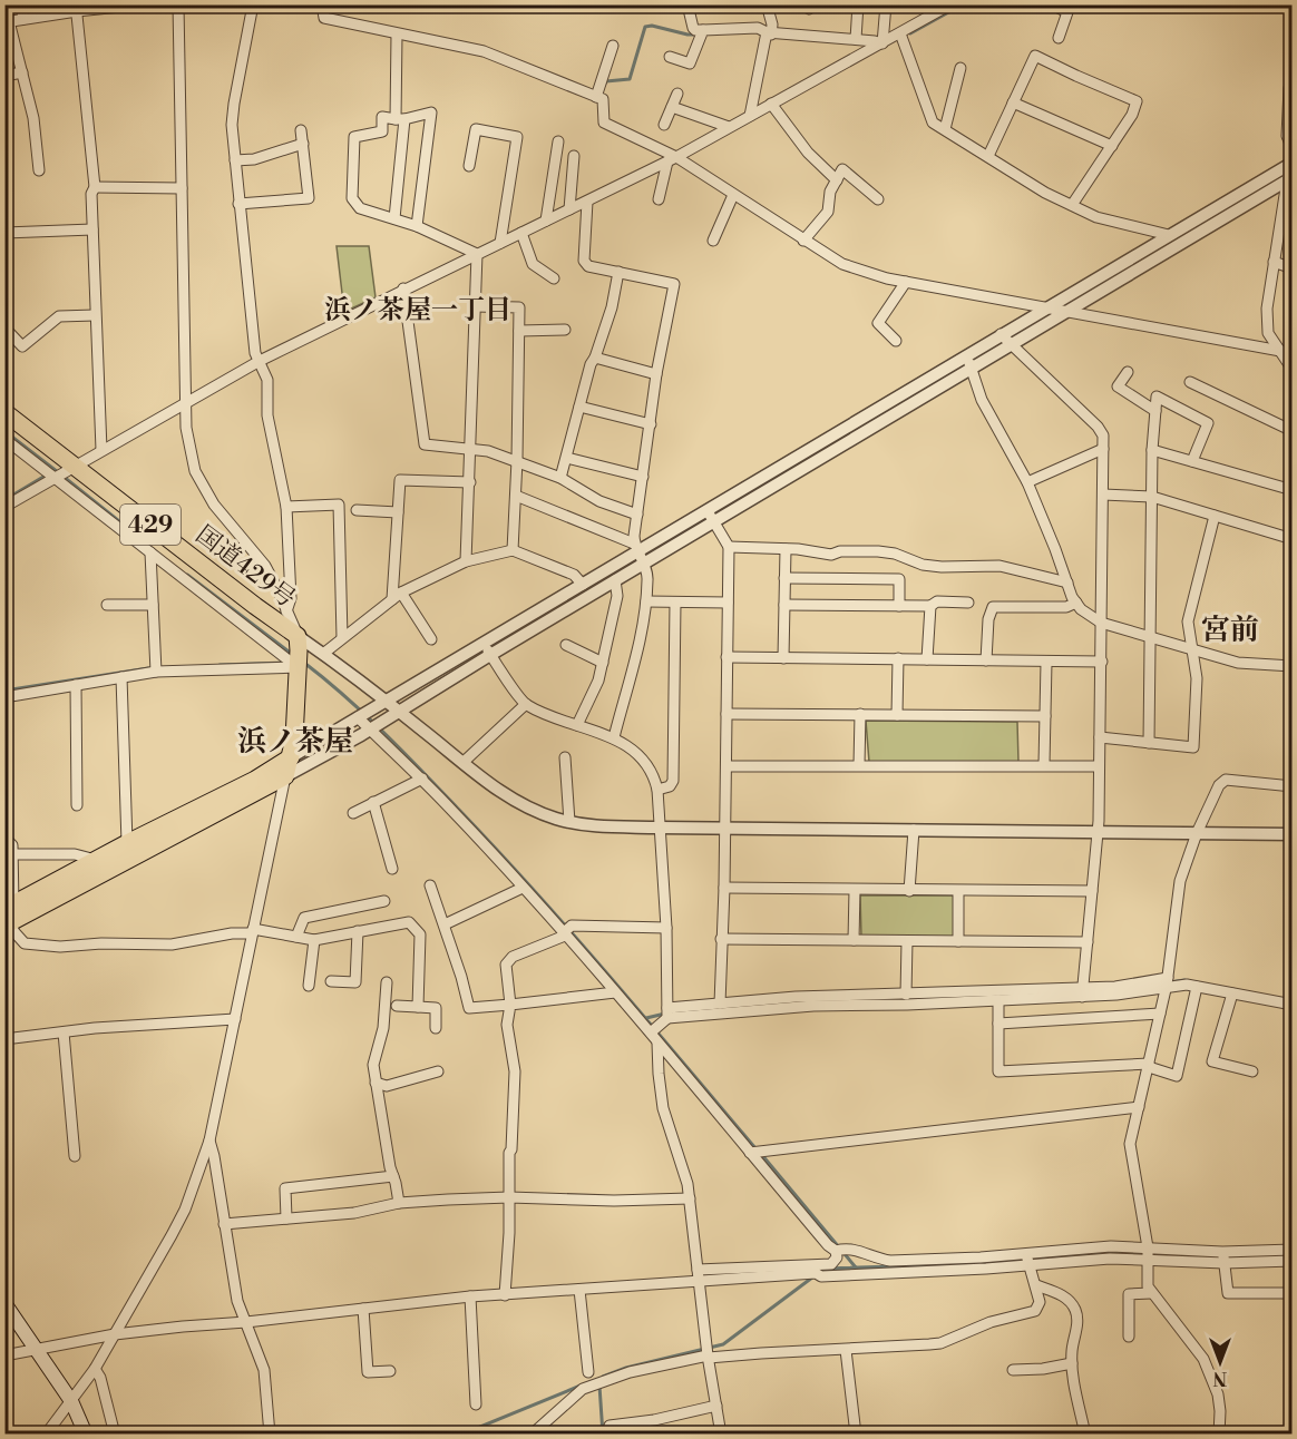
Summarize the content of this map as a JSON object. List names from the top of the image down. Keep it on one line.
{"streets":{"highway":["429","国道429号"]},"districts":["浜ノ茶屋一丁目","宮前","浜ノ茶屋"],"north":"bottom"}
